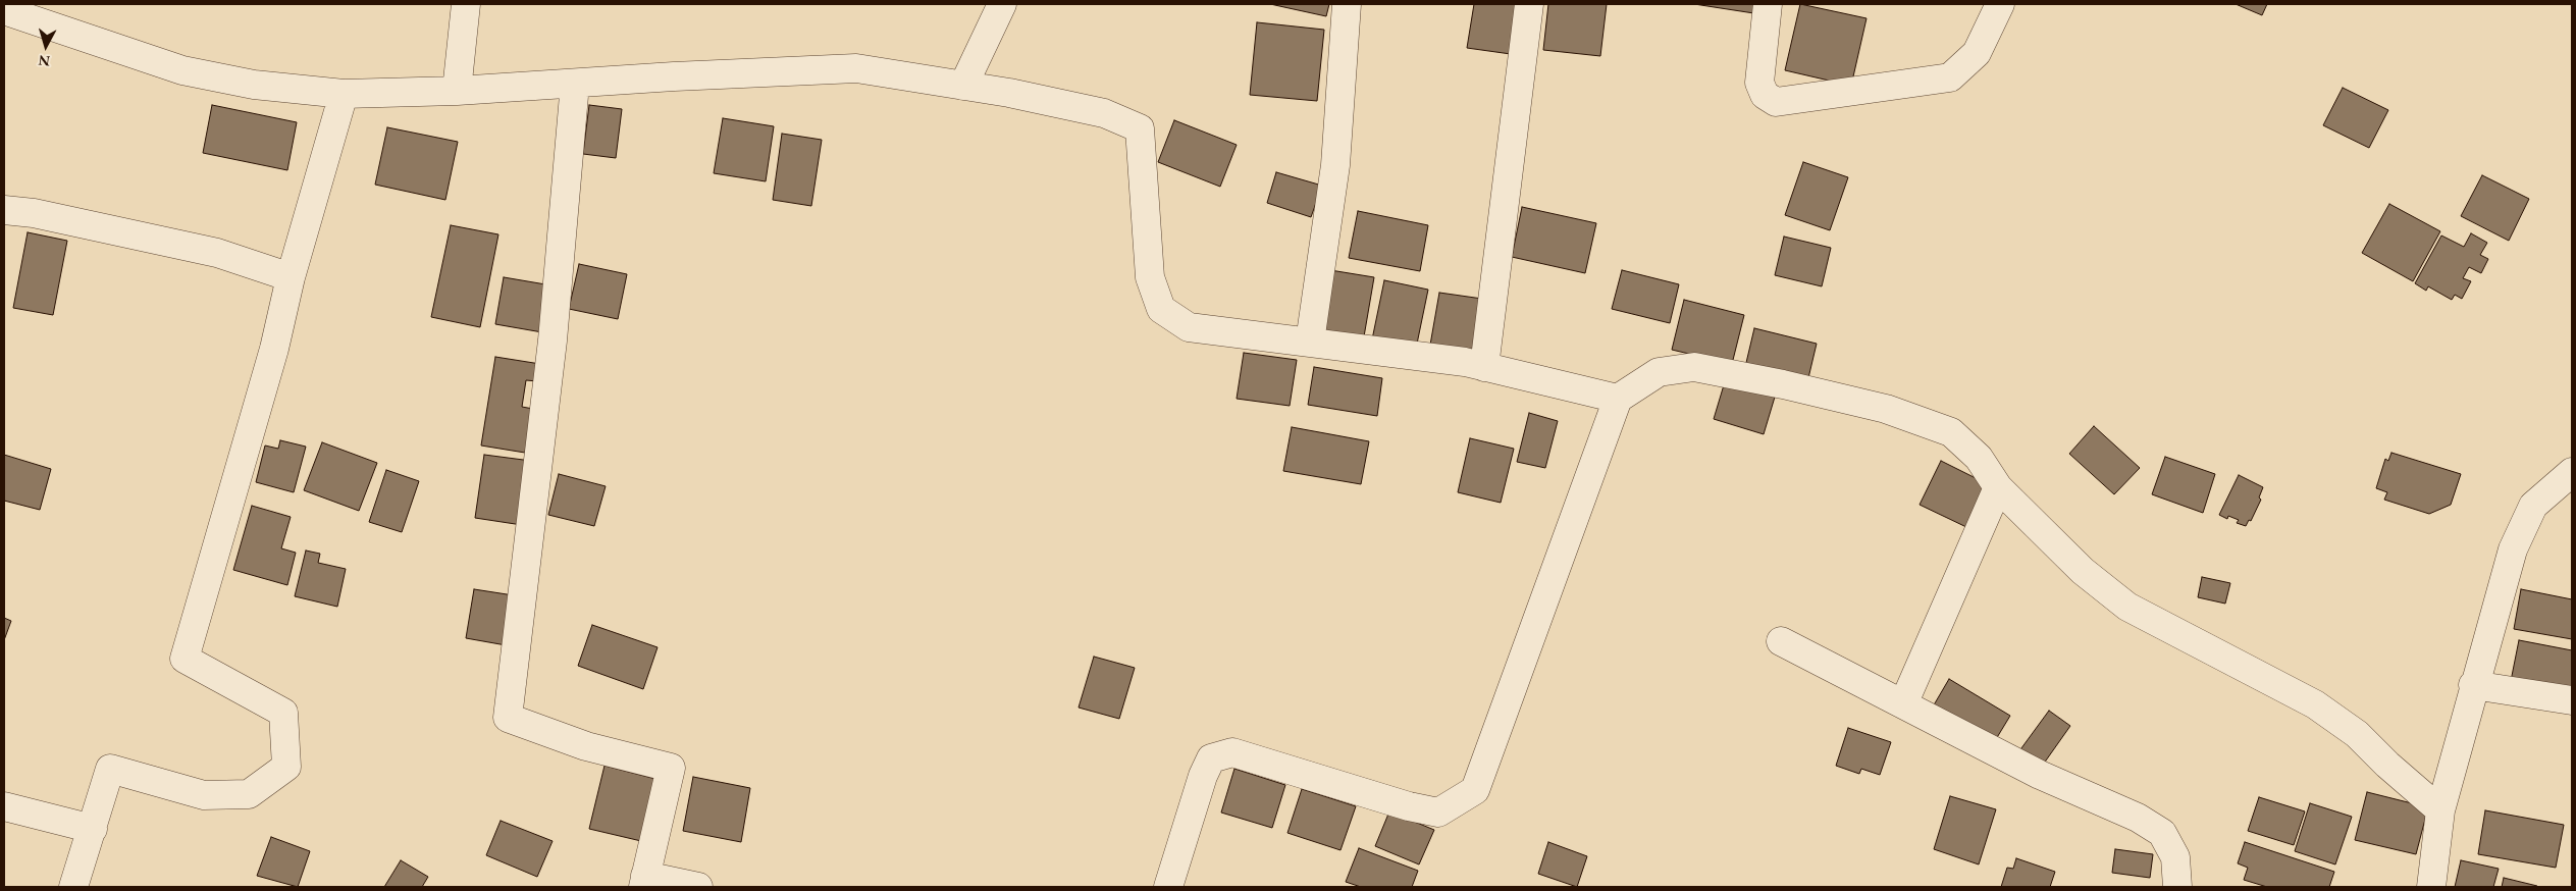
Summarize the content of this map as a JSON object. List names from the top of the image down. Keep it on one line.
{"north":"bottom"}
